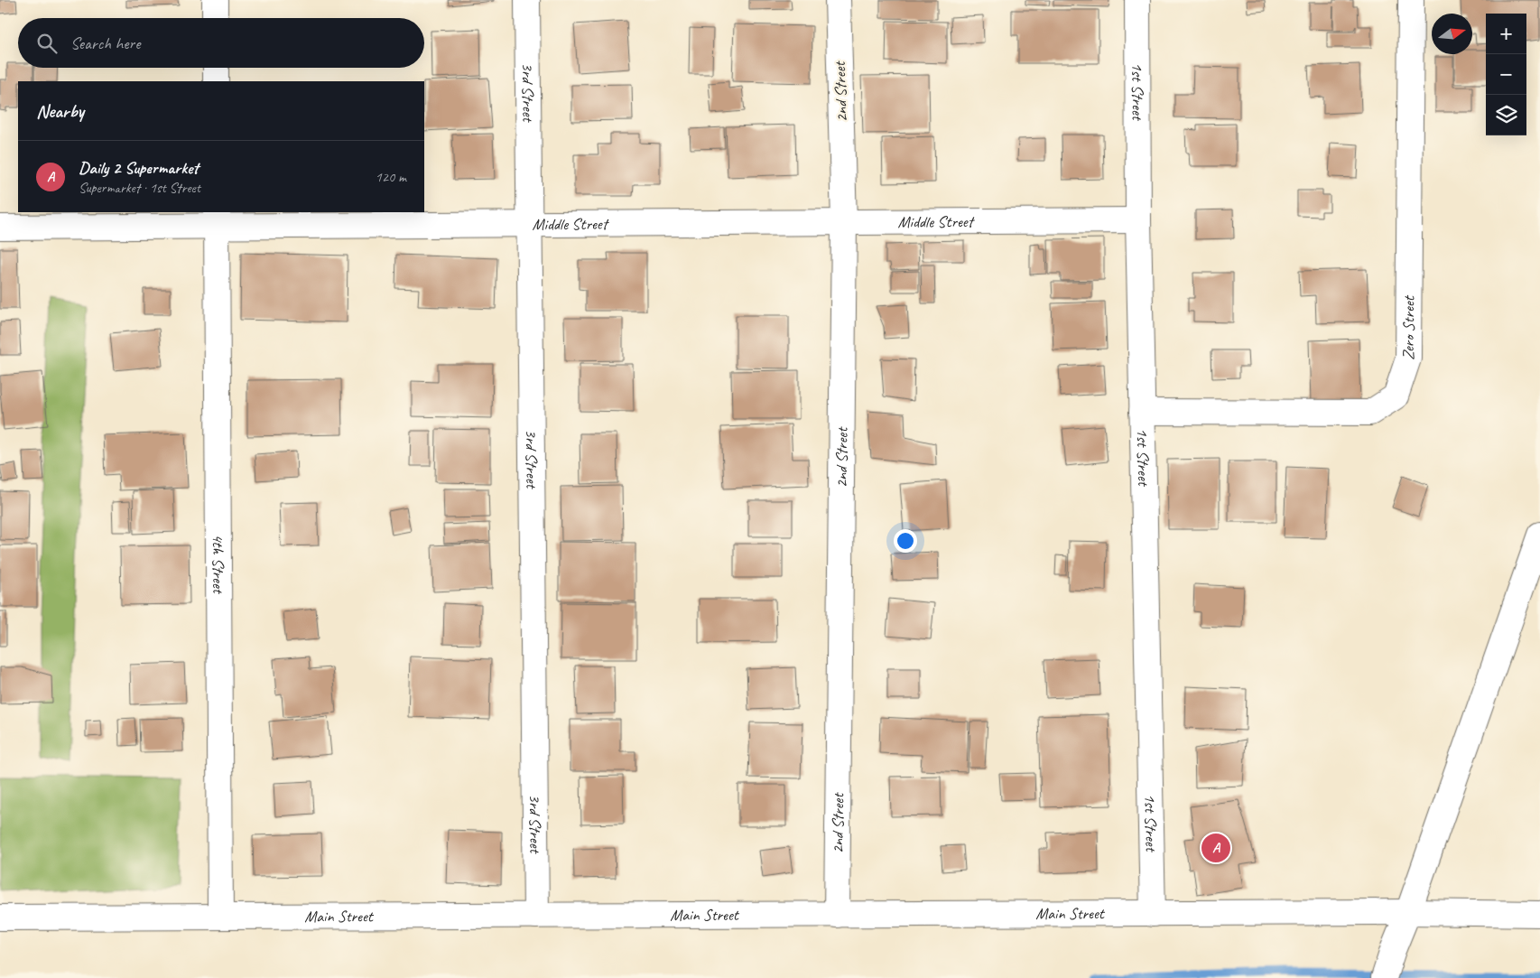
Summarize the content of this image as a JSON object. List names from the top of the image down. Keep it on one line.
{"streets":{"street":["1st Street","3rd Street","2nd Street","Middle Street","Zero Street","4th Street","Main Street"]},"crossings":[["1st Street","Middle Street"],["1st Street","Zero Street"],["1st Street","Main Street"],["3rd Street","Middle Street"],["3rd Street","Main Street"],["2nd Street","Middle Street"],["2nd Street","Main Street"],["Middle Street","4th Street"],["4th Street","Main Street"]],"north":"right","page":{"map_buttons":["+","−"],"search":"Search here","heading":"Nearby","list":[{"mark":"A","name":"Daily 2 Supermarket","note":"Supermarket · 1st Street","value":"120 m"}],"pins":"A"}}
